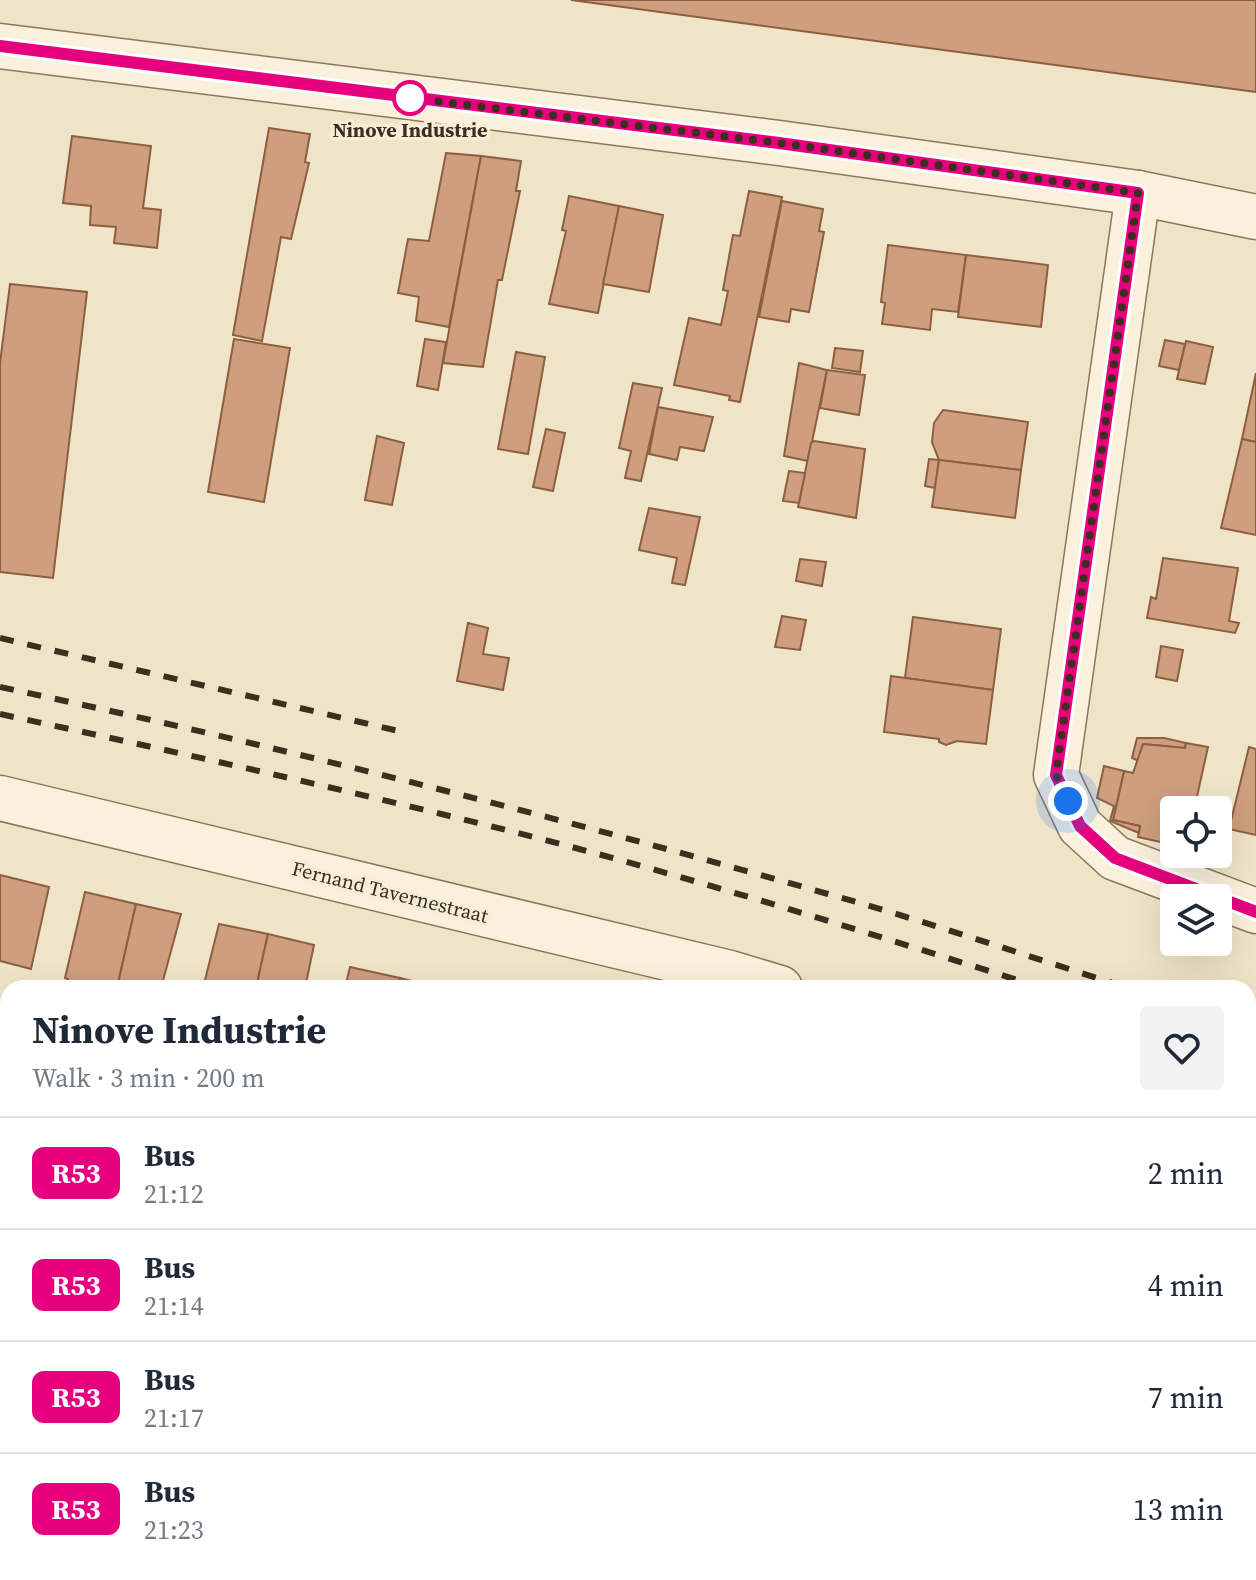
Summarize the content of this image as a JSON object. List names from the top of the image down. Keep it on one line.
{"streets":{"street":["Fernand Tavernestraat"]},"places":["Ninove Industrie"],"lines":["bus line R53"],"page":{"heading":["Ninove Industrie","Walk · 3 min · 200 m"],"list":[{"mark":"R53","name":"Bus","note":"21:12","value":"2 min"},{"mark":"R53","name":"Bus","note":"21:14","value":"4 min"},{"mark":"R53","name":"Bus","note":"21:17","value":"7 min"},{"mark":"R53","name":"Bus","note":"21:23","value":"13 min"}]}}
